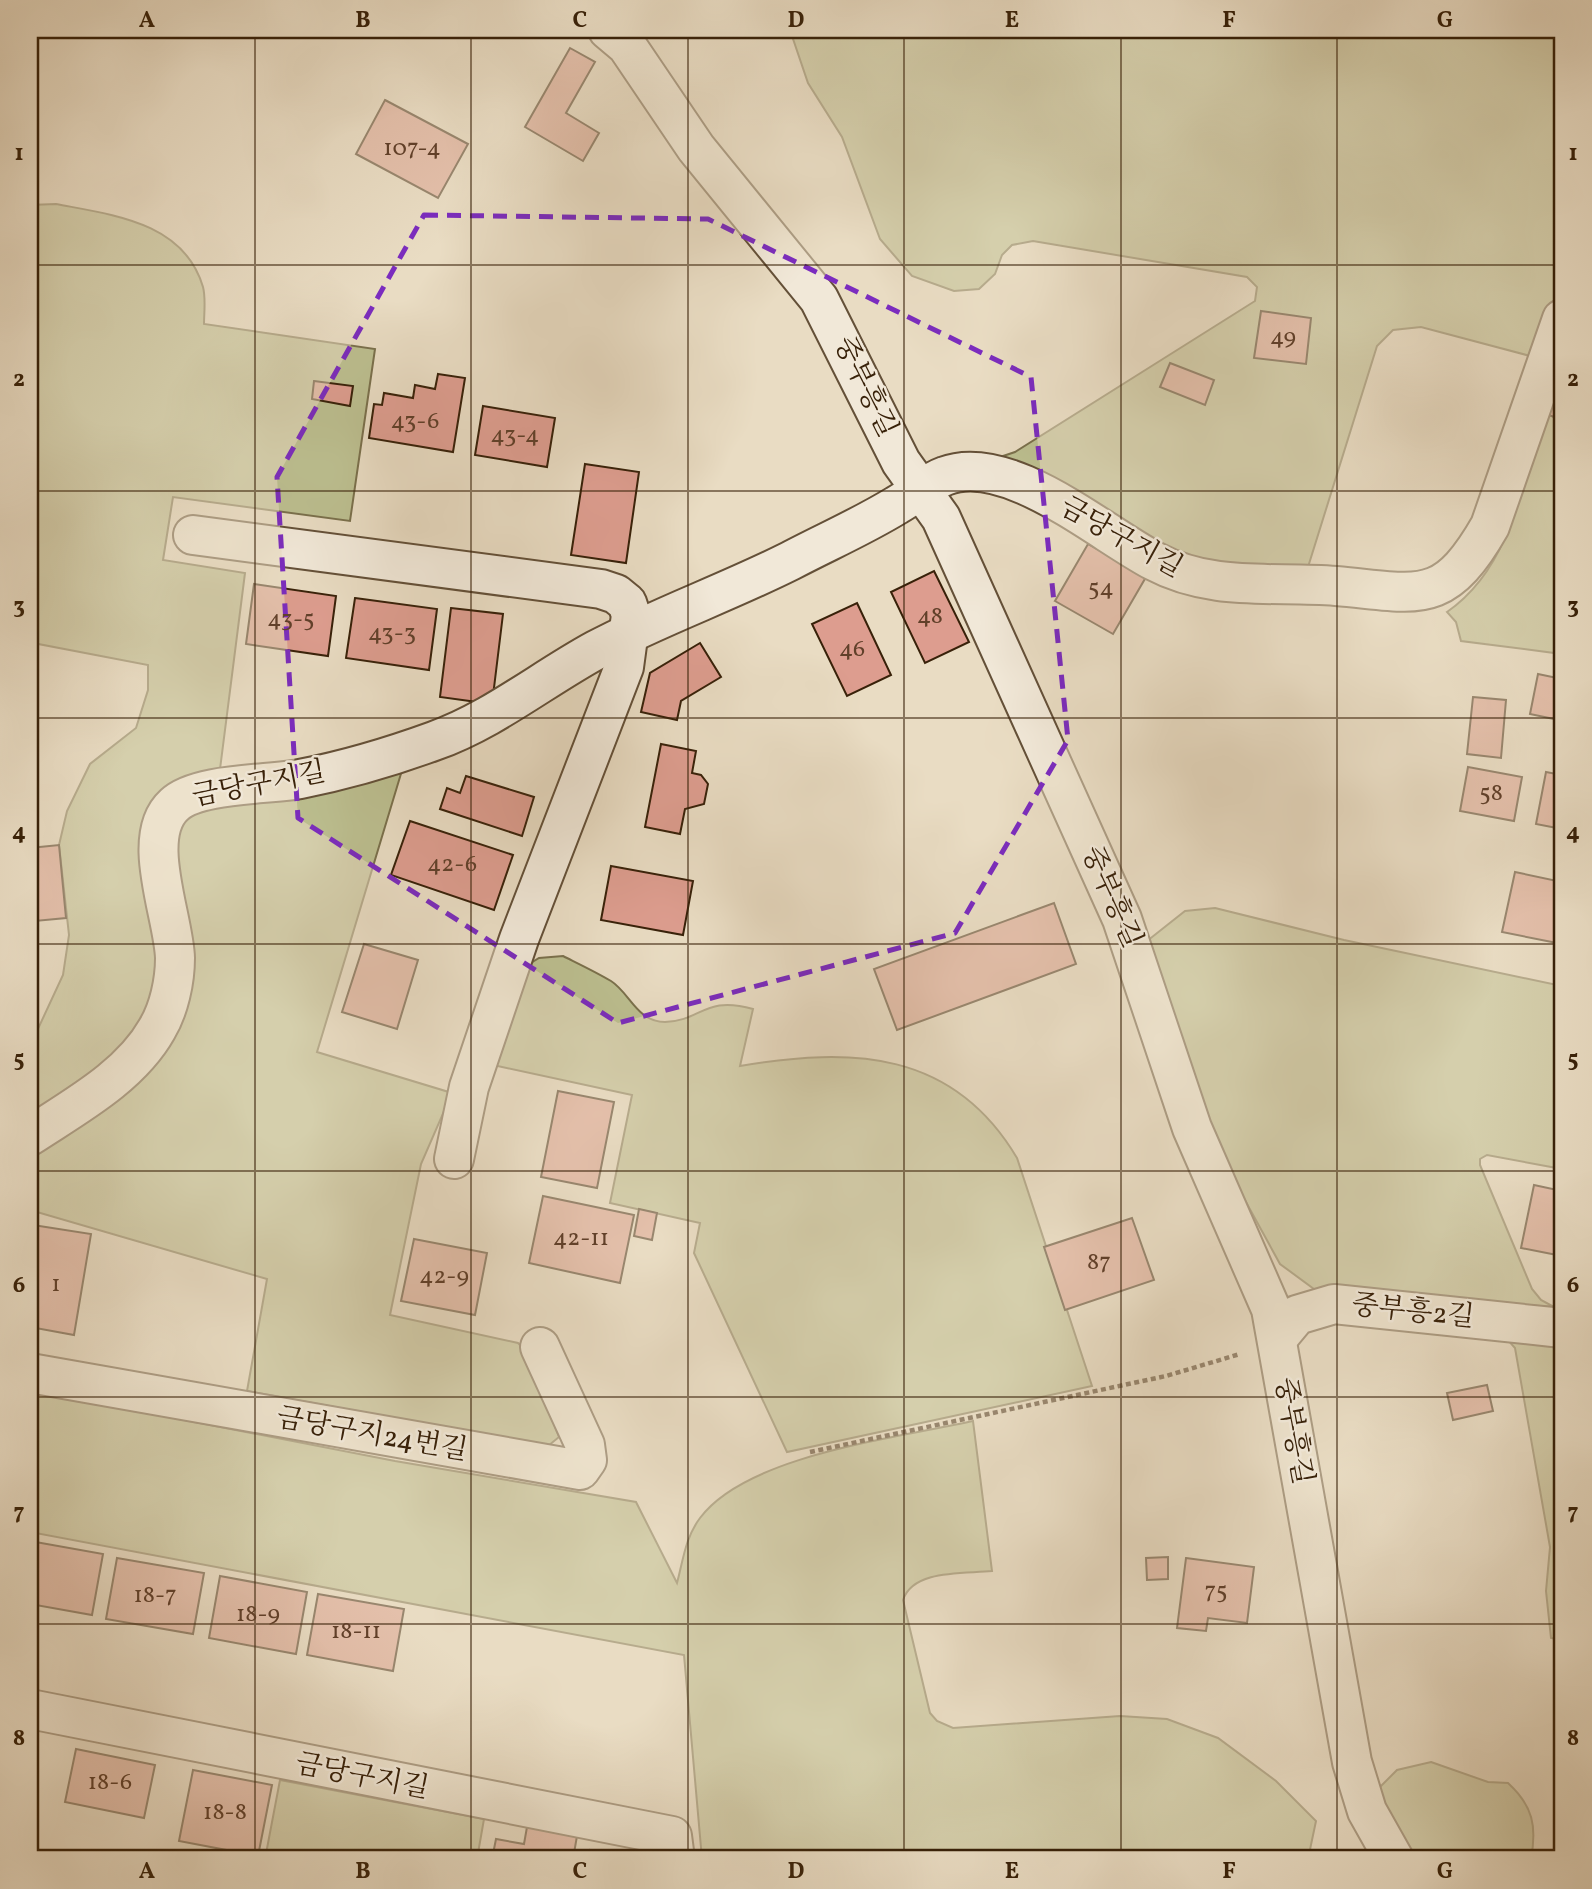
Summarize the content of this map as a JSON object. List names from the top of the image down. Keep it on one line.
{"streets":{"street":["중부흥길","금당구지길","중부흥2길","금당구지24번길"]},"crossings":[["중부흥길","금당구지길"],["중부흥길","중부흥2길"]],"house_numbers":["107-4","49","43-6","43-4","54","48","43-5","43-3","46","58","42-6","42-11","87","42-9","1","75","18-7","18-9","18-11","18-6","18-8"],"grid":{"columns":["A","B","C","D","E","F","G"],"rows":["1","2","3","4","5","6","7","8"]}}
